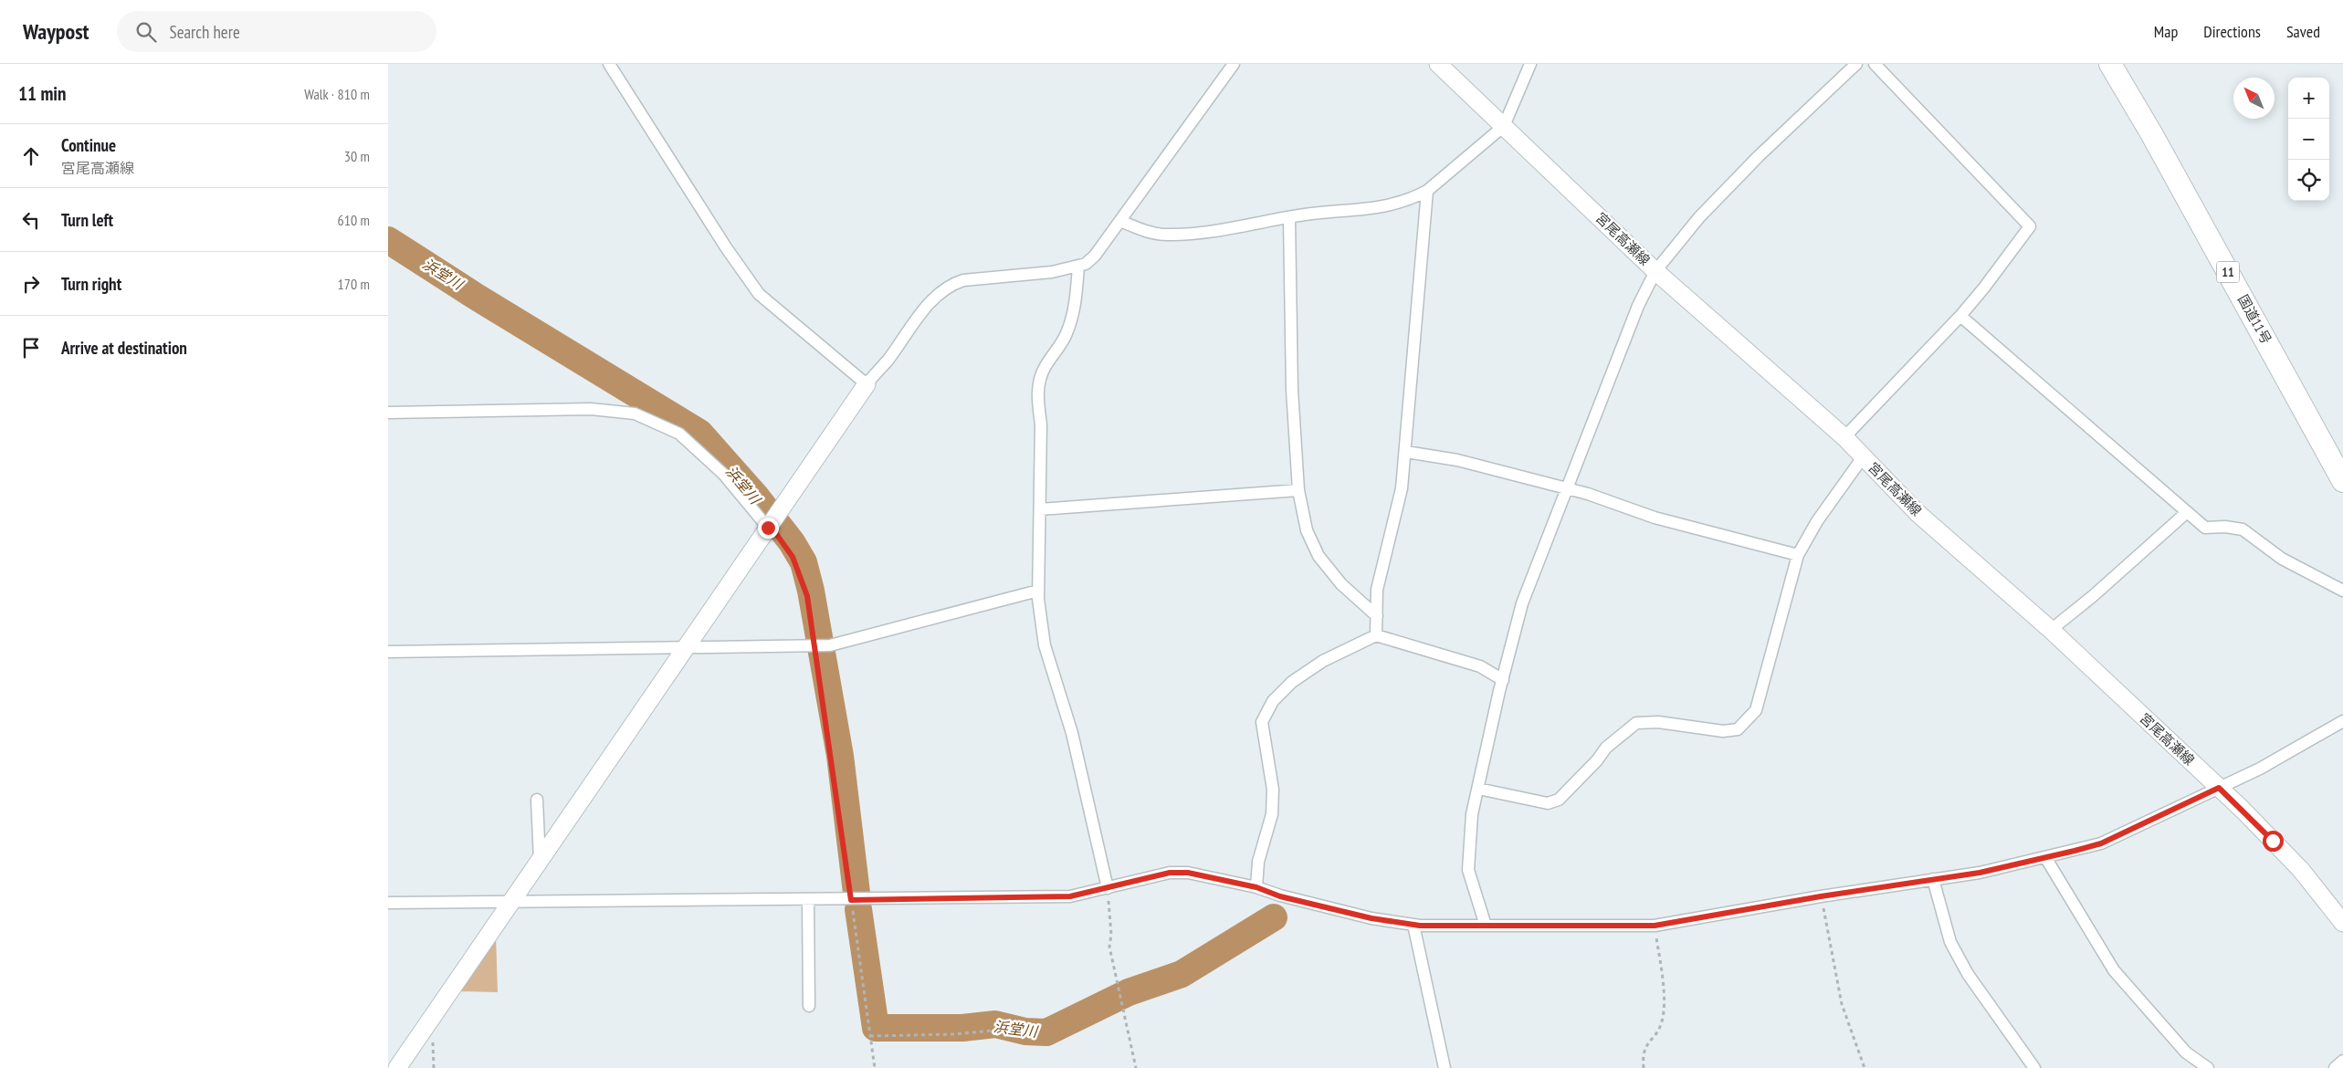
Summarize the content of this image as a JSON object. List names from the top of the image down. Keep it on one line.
{"streets":{"highway":["11","国道11号"],"main road":["宮尾高瀬線"]},"water":["浜堂川"],"north":"top left","page":{"header":"Waypost","search":"Search here","nav":["Map","Directions","Saved"],"heading":["11 min","Walk · 810 m"],"map_buttons":["+","−"],"list":[["Continue","宮尾高瀬線","30 m"],["Turn left","610 m"],["Turn right","170 m"],"Arrive at destination"]}}
